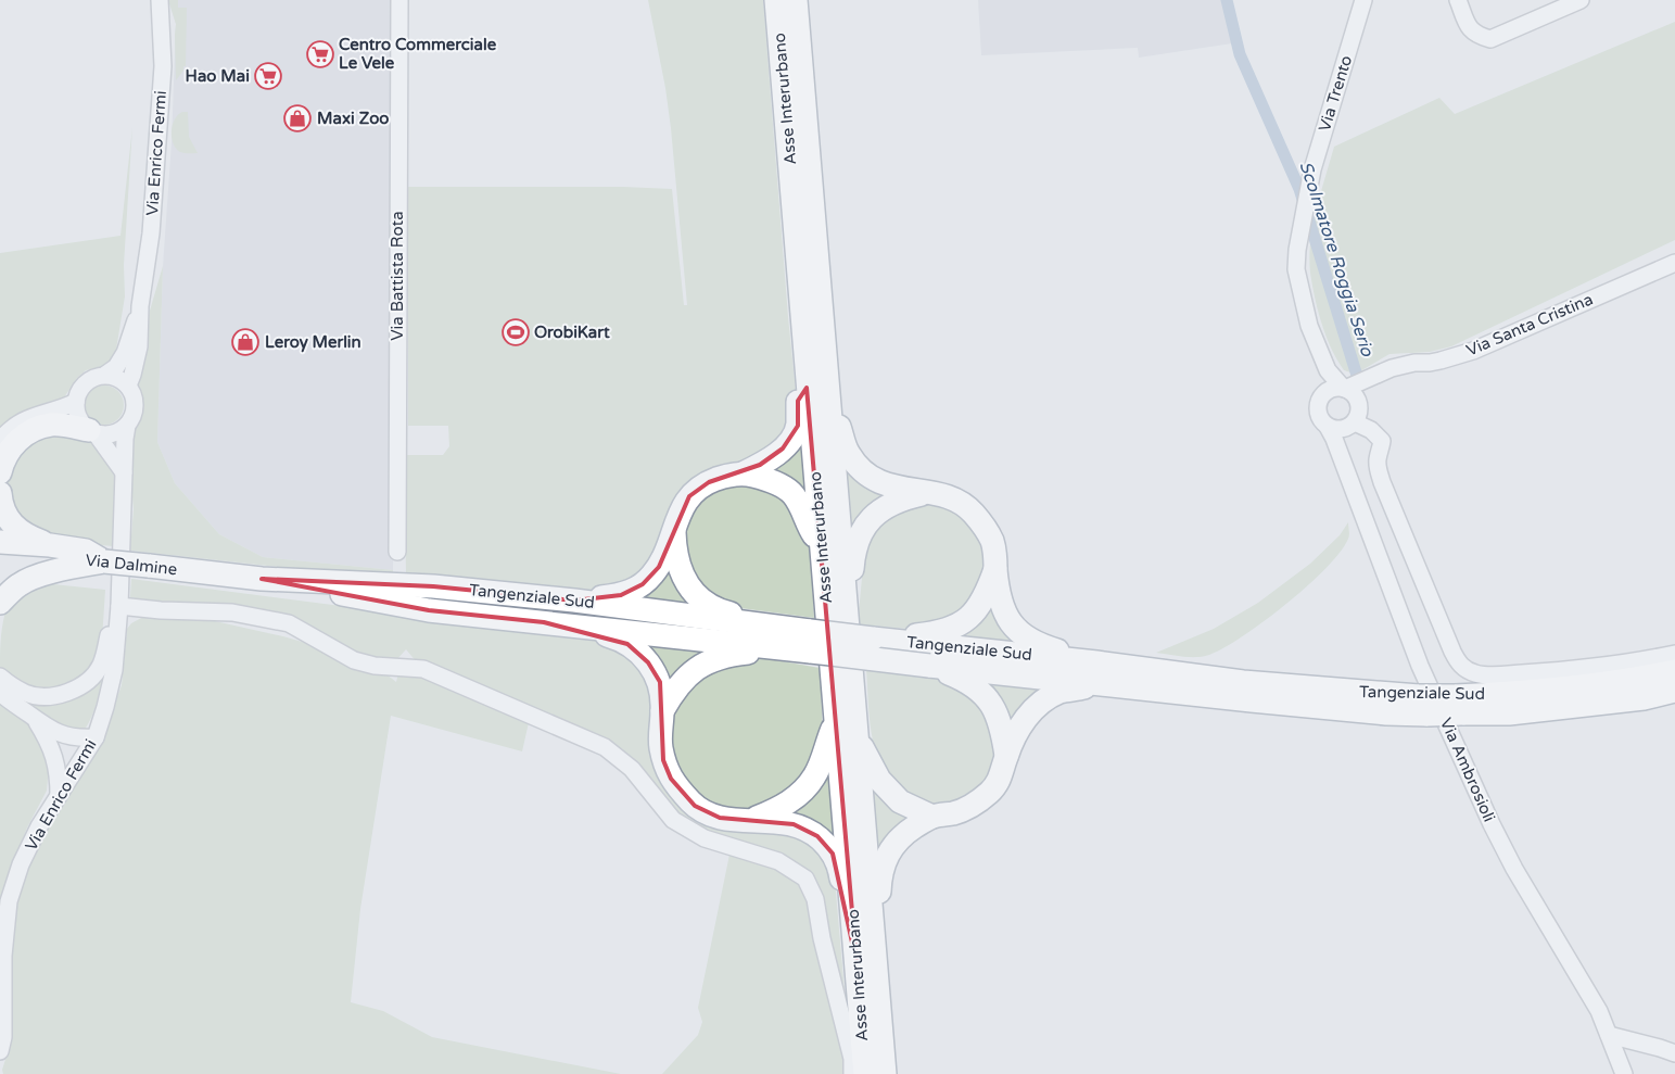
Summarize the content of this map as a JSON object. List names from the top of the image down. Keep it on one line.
{"streets":{"highway":["Asse Interurbano","Via Dalmine","Tangenziale Sud"],"street":["Via Trento","Via Enrico Fermi","Via Battista Rota","Via Santa Cristina","Via Ambrosioli"]},"crossings":[["Via Trento","Via Santa Cristina"],["Via Trento","Via Ambrosioli"],["Via Santa Cristina","Via Ambrosioli"],["Via Dalmine","Tangenziale Sud"]],"water":["Scolmatore Roggia Serio"],"places":{"supermarket":["Centro Commerciale Le Vele","Hao Mai"],"shop":["Maxi Zoo","Leroy Merlin"],"sports":["OrobiKart"]}}
